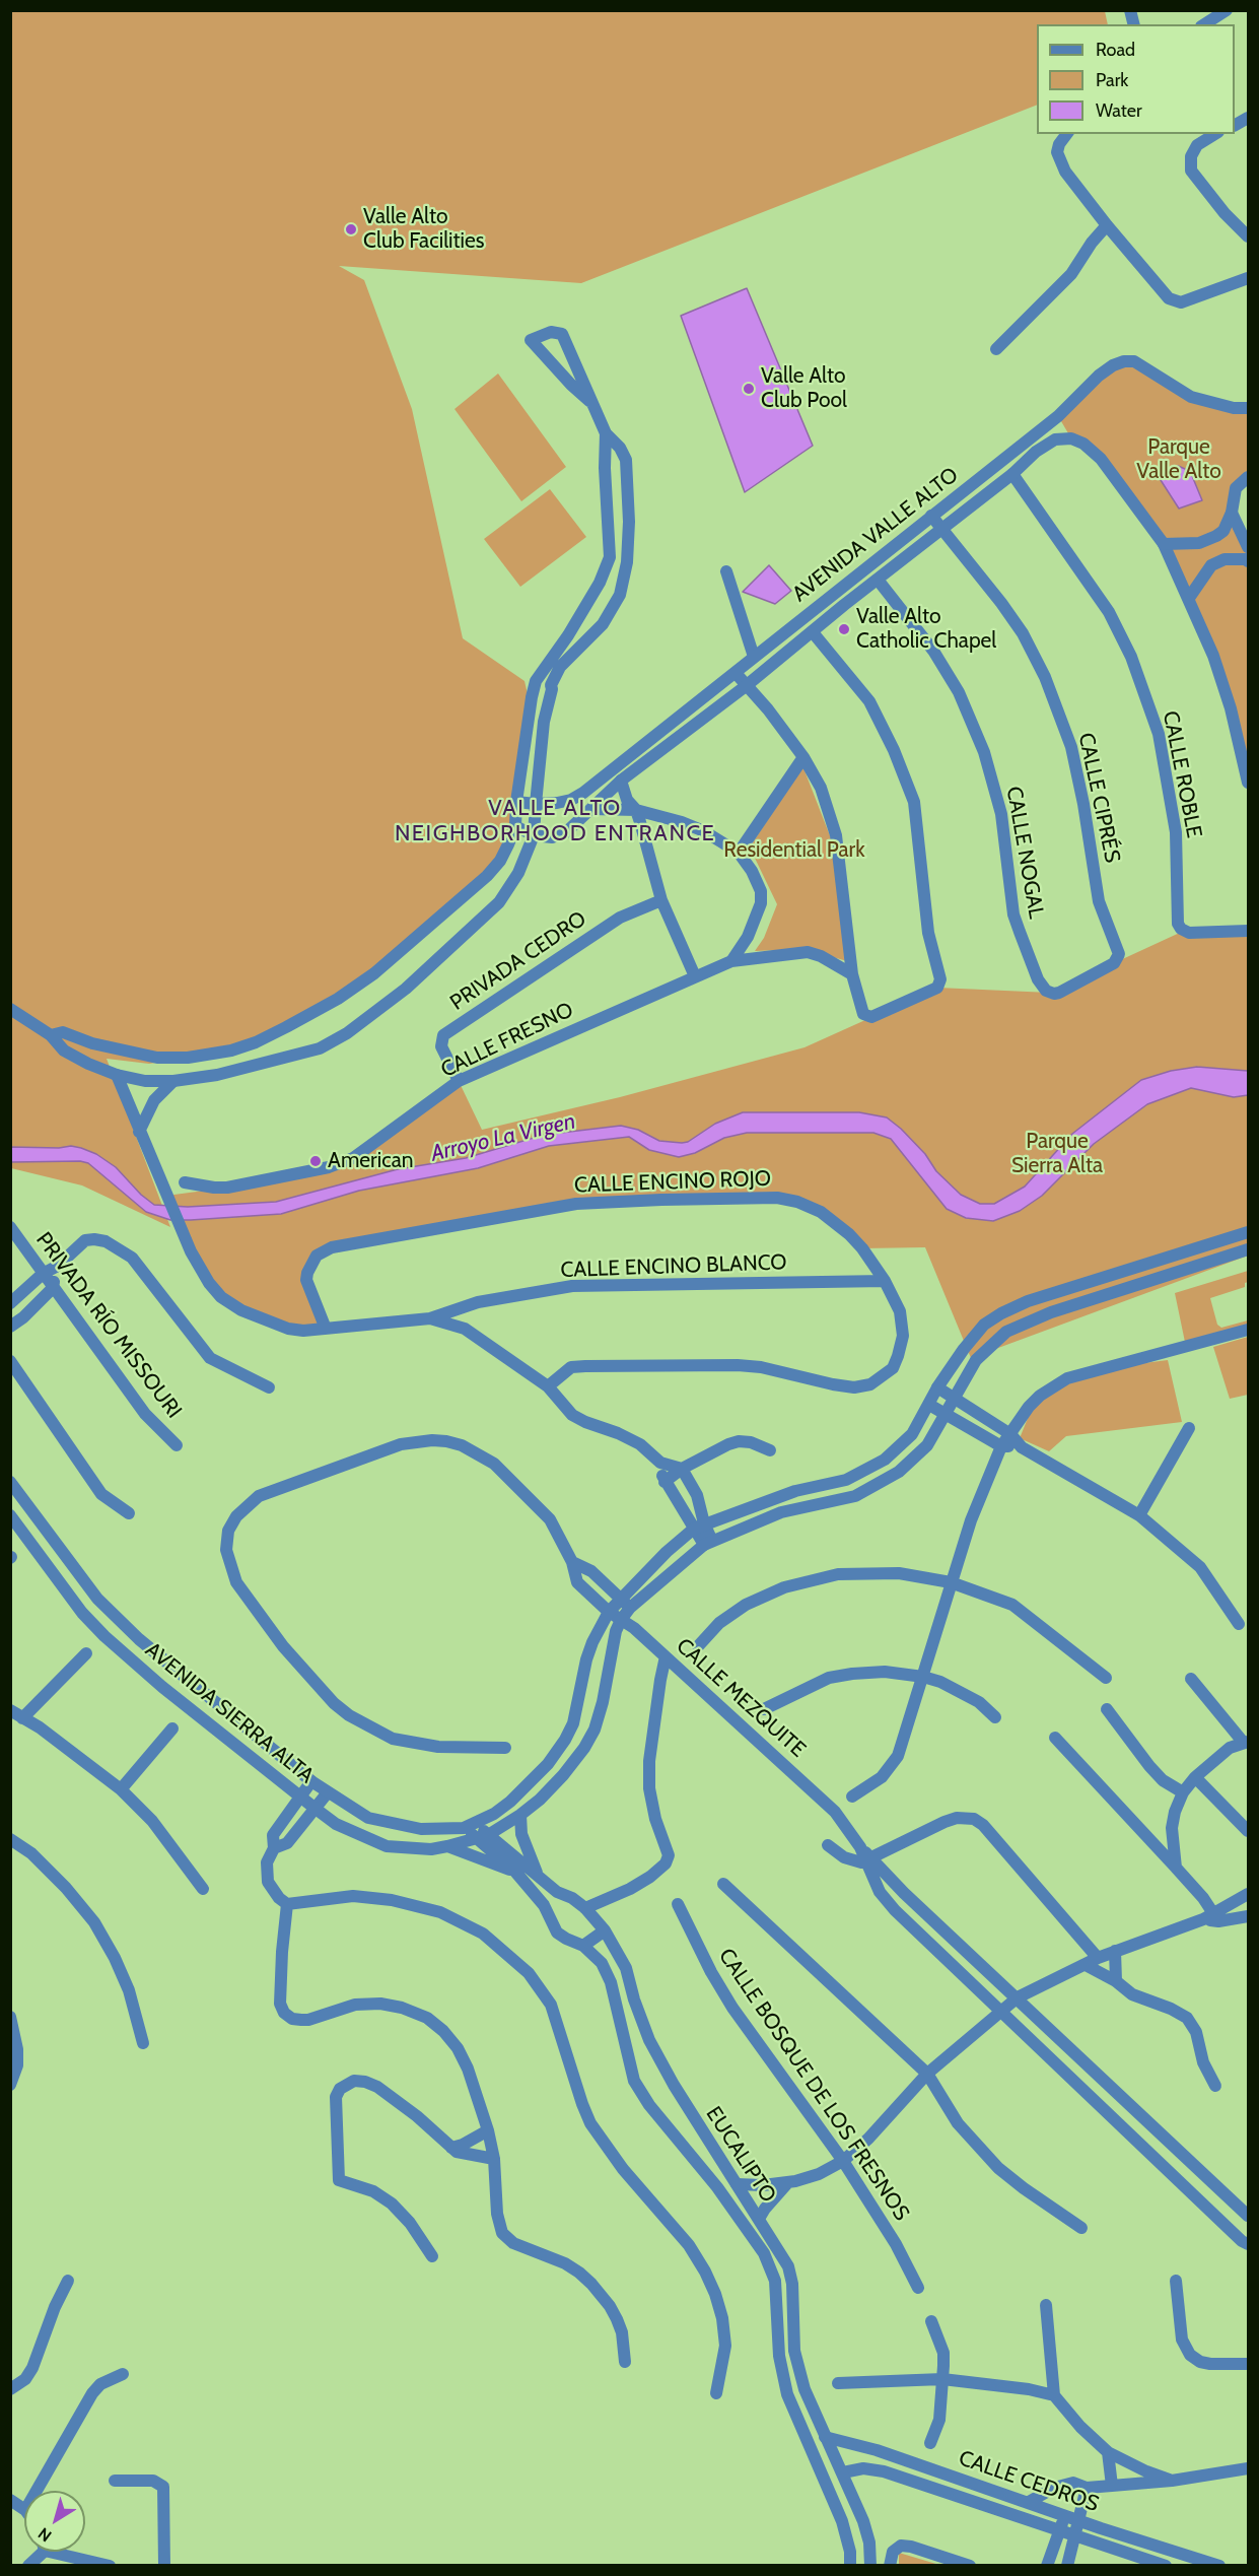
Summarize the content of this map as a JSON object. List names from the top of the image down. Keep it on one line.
{"streets":{"street":["AVENIDA VALLE ALTO","CALLE ROBLE","CALLE CIPRÉS","CALLE NOGAL","PRIVADA CEDRO","CALLE FRESNO","CALLE ENCINO ROJO","CALLE ENCINO BLANCO","PRIVADA RÍO MISSOURI","CALLE MEZQUITE","AVENIDA SIERRA ALTA","CALLE BOSQUE DE LOS FRESNOS","EUCALIPTO","CALLE CEDROS"]},"crossings":[["AVENIDA VALLE ALTO","CALLE ROBLE"],["AVENIDA VALLE ALTO","CALLE CIPRÉS"],["AVENIDA VALLE ALTO","CALLE NOGAL"],["CALLE CIPRÉS","CALLE NOGAL"],["PRIVADA CEDRO","CALLE FRESNO"],["CALLE ENCINO ROJO","CALLE ENCINO BLANCO"],["CALLE MEZQUITE","AVENIDA SIERRA ALTA"],["AVENIDA SIERRA ALTA","EUCALIPTO"],["EUCALIPTO","CALLE CEDROS"]],"districts":["VALLE ALTO NEIGHBORHOOD ENTRANCE"],"water":["Arroyo La Virgen"],"parks":["Parque Valle Alto","Residential Park","Parque Sierra Alta"],"places":["Valle Alto Club Facilities","Valle Alto Club Pool","Valle Alto Catholic Chapel","American"],"legend":["Road","Park","Water"],"north":"bottom left"}
